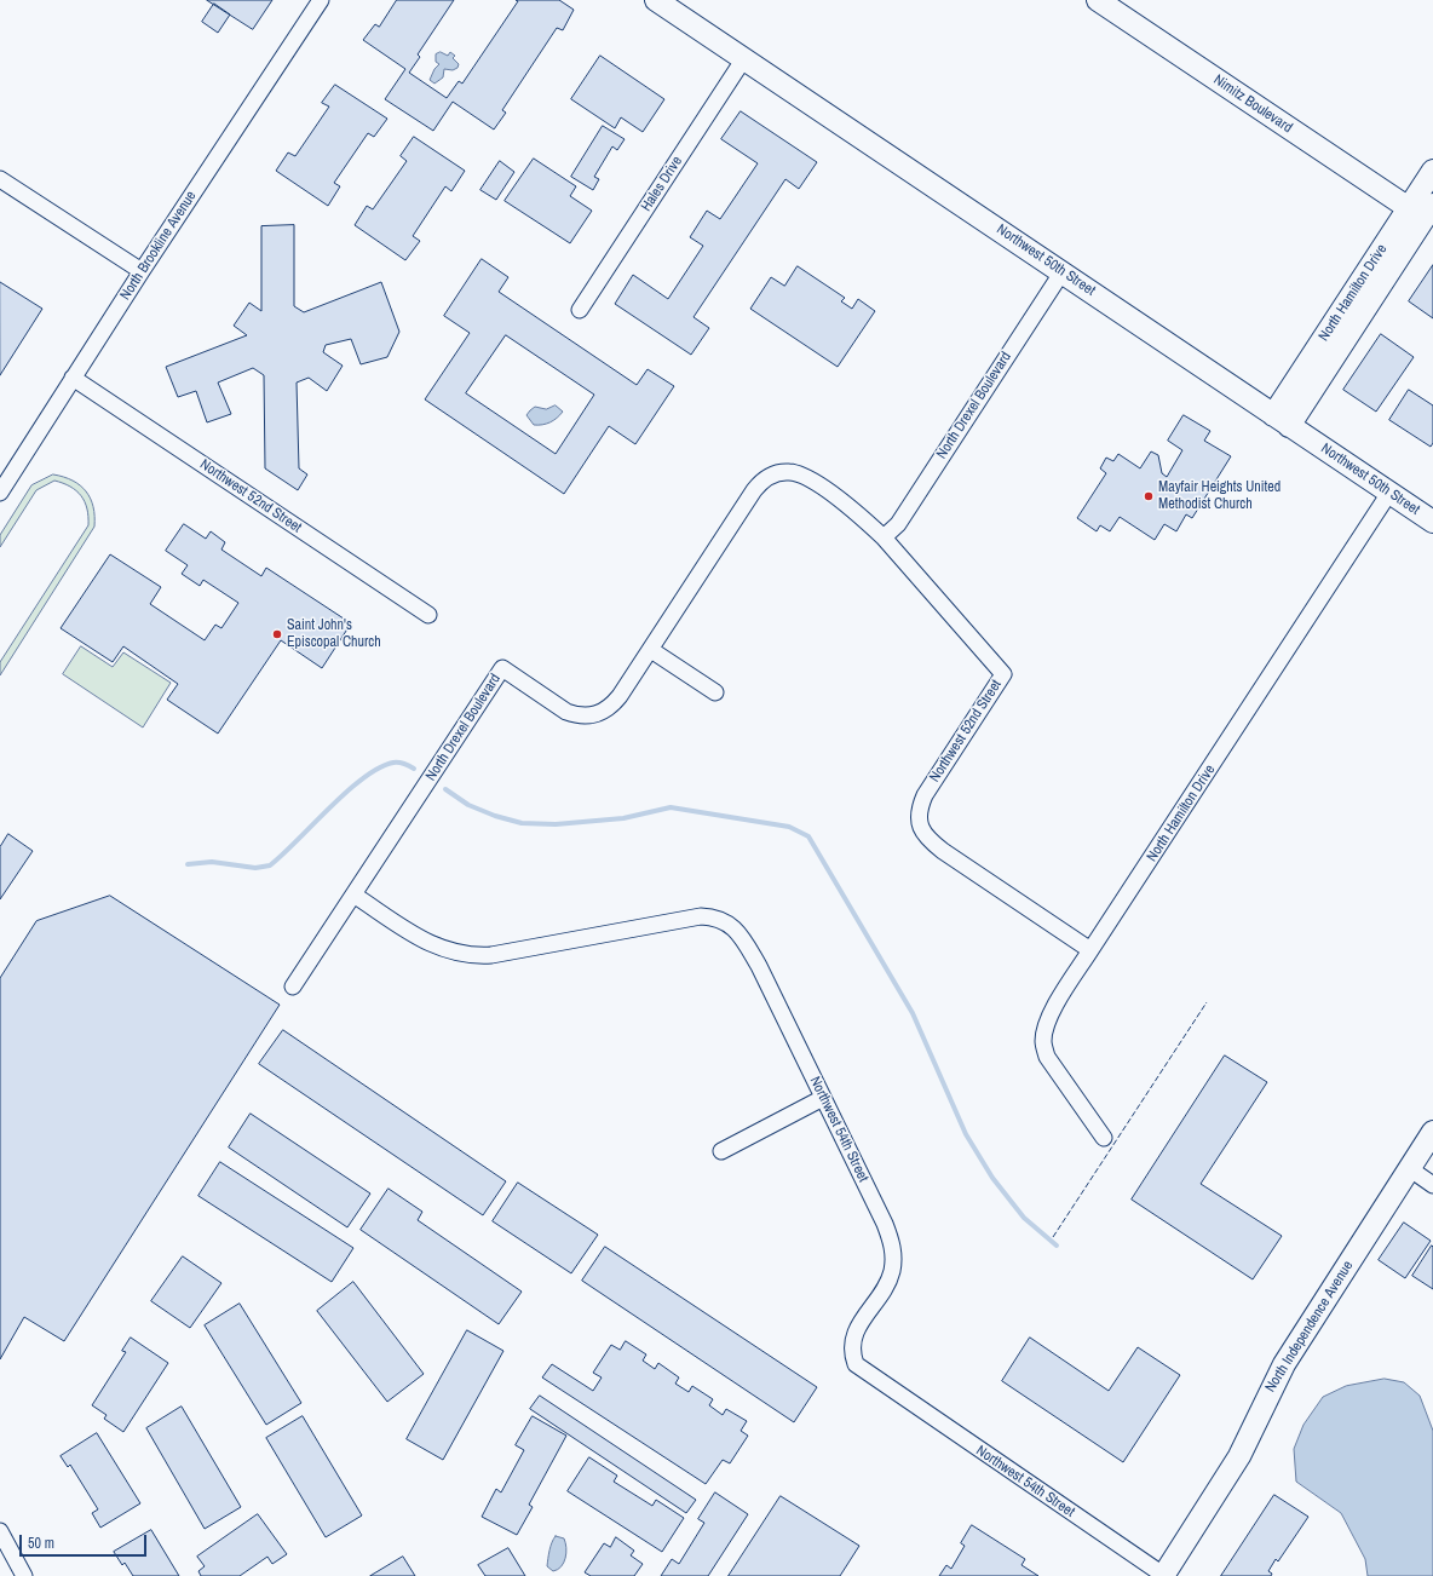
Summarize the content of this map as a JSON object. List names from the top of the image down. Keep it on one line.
{"streets":{"street":["Nimitz Boulevard","Hales Drive","North Brookline Avenue","Northwest 50th Street","North Hamilton Drive","North Drexel Boulevard","Northwest 52nd Street","Northwest 54th Street","North Independence Avenue"]},"crossings":[["Nimitz Boulevard","North Hamilton Drive"],["Hales Drive","Northwest 50th Street"],["North Brookline Avenue","Northwest 52nd Street"],["Northwest 50th Street","North Hamilton Drive"],["Northwest 50th Street","North Drexel Boulevard"],["North Hamilton Drive","Northwest 52nd Street"],["North Drexel Boulevard","Northwest 52nd Street"],["North Drexel Boulevard","Northwest 54th Street"],["Northwest 54th Street","North Independence Avenue"]],"places":["Mayfair Heights United Methodist Church","Saint John's Episcopal Church"],"scale_bar":"50 m"}
